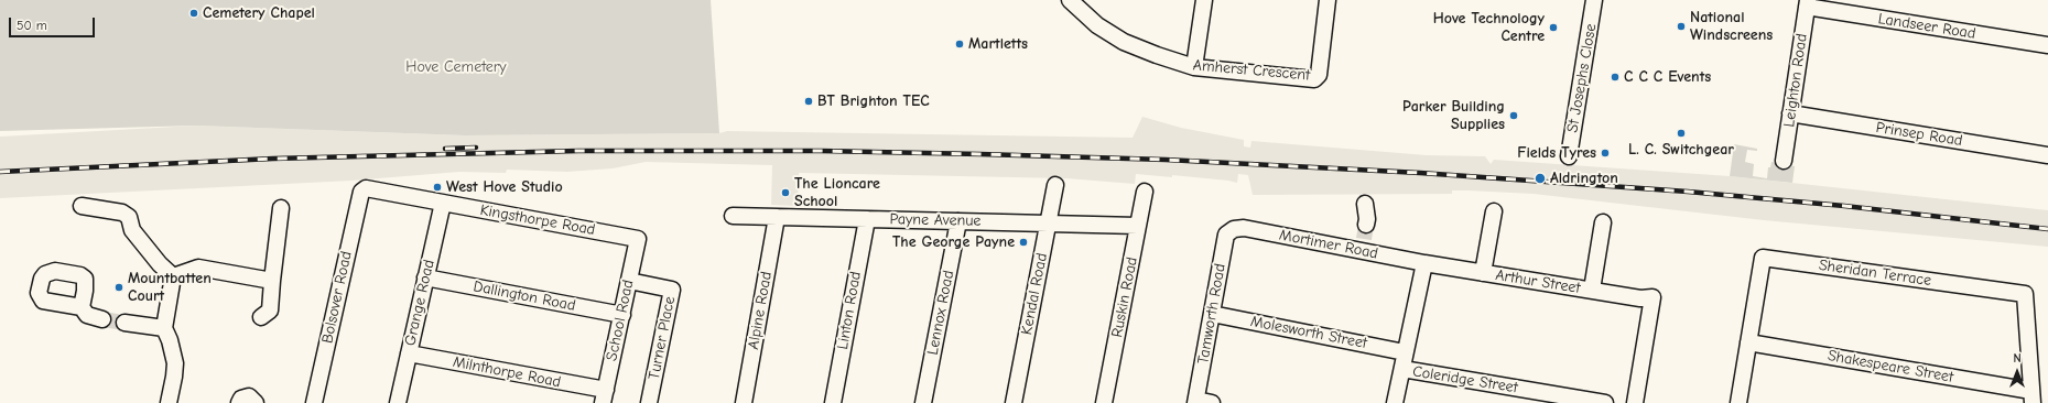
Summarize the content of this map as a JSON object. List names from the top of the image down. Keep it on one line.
{"streets":{"street":["Landseer Road","Amherst Crescent","St Josephs Close","Leighton Road","Prinsep Road","Kingsthorpe Road","Payne Avenue","Mortimer Road","Sheridan Terrace","Arthur Street","Kendal Road","Dallington Road","Bolsover Road","Ruskin Road","Grange Road","Alpine Road","Linton Road","Lennox Road","Tamworth Road","School Road","Molesworth Street","Turner Place","Shakespeare Street","Milnthorpe Road","Coleridge Street"]},"crossings":[["Landseer Road","Leighton Road"],["Leighton Road","Prinsep Road"],["Kingsthorpe Road","Bolsover Road"],["Kingsthorpe Road","Grange Road"],["Kingsthorpe Road","School Road"],["Payne Avenue","Kendal Road"],["Payne Avenue","Ruskin Road"],["Payne Avenue","Alpine Road"],["Payne Avenue","Linton Road"],["Payne Avenue","Lennox Road"],["Mortimer Road","Arthur Street"],["Mortimer Road","Tamworth Road"],["Sheridan Terrace","Shakespeare Street"],["Dallington Road","Grange Road"],["Dallington Road","School Road"],["Grange Road","Milnthorpe Road"],["Tamworth Road","Molesworth Street"],["School Road","Turner Place"],["School Road","Milnthorpe Road"]],"parks":["Hove Cemetery"],"places":["Cemetery Chapel","National Windscreens","Hove Technology Centre","Martletts","C C C Events","BT Brighton TEC","Parker Building Supplies","L. C. Switchgear","Fields Tyres","Aldrington","West Hove Studio","The Lioncare School","The George Payne","Mountbatten Court"],"scale_bar":"50 m","north":"top"}
